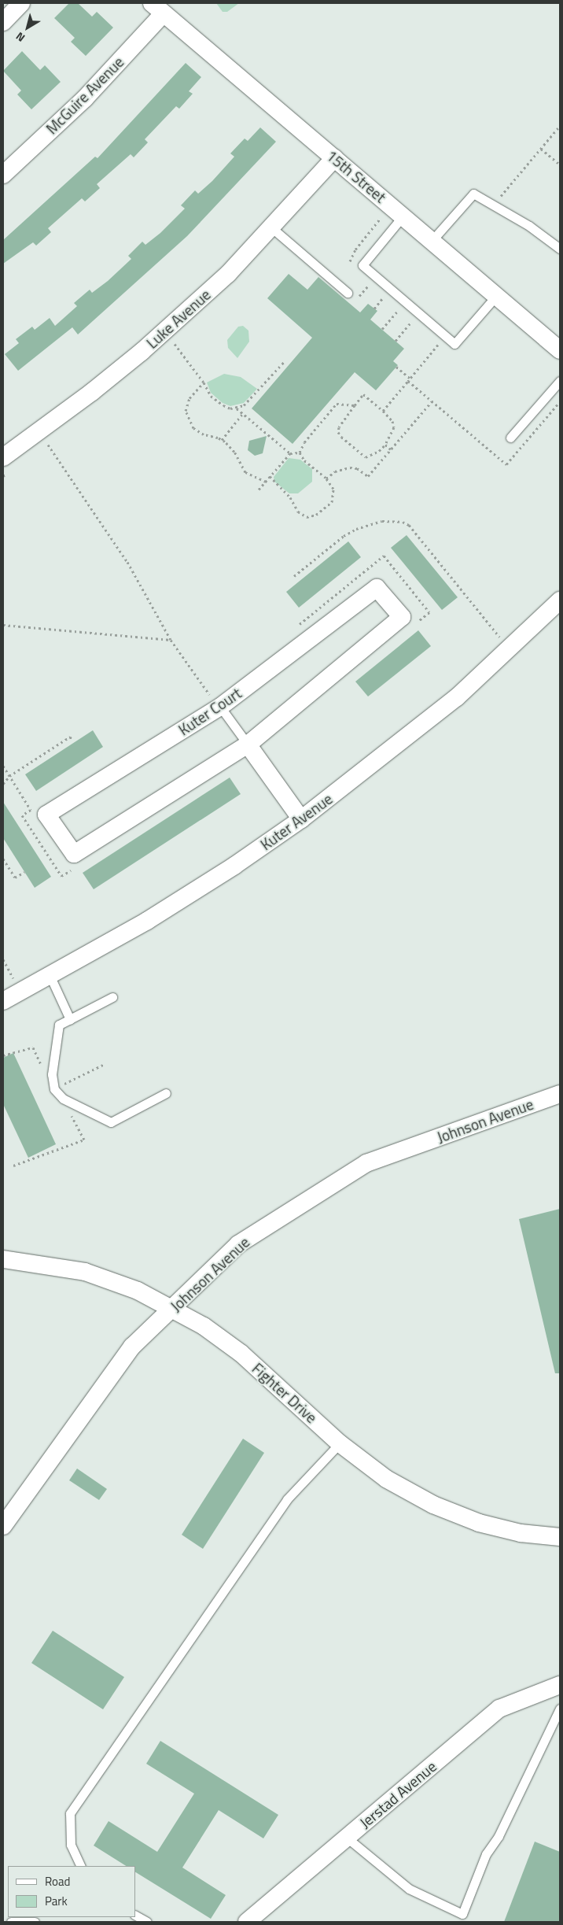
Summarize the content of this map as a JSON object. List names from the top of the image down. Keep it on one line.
{"streets":{"street":["McGuire Avenue","15th Street","Luke Avenue","Kuter Court","Kuter Avenue","Johnson Avenue","Fighter Drive","Jerstad Avenue"]},"crossings":[["McGuire Avenue","15th Street"],["15th Street","Luke Avenue"],["Johnson Avenue","Fighter Drive"]],"legend":["Road","Park"],"north":"bottom left"}
